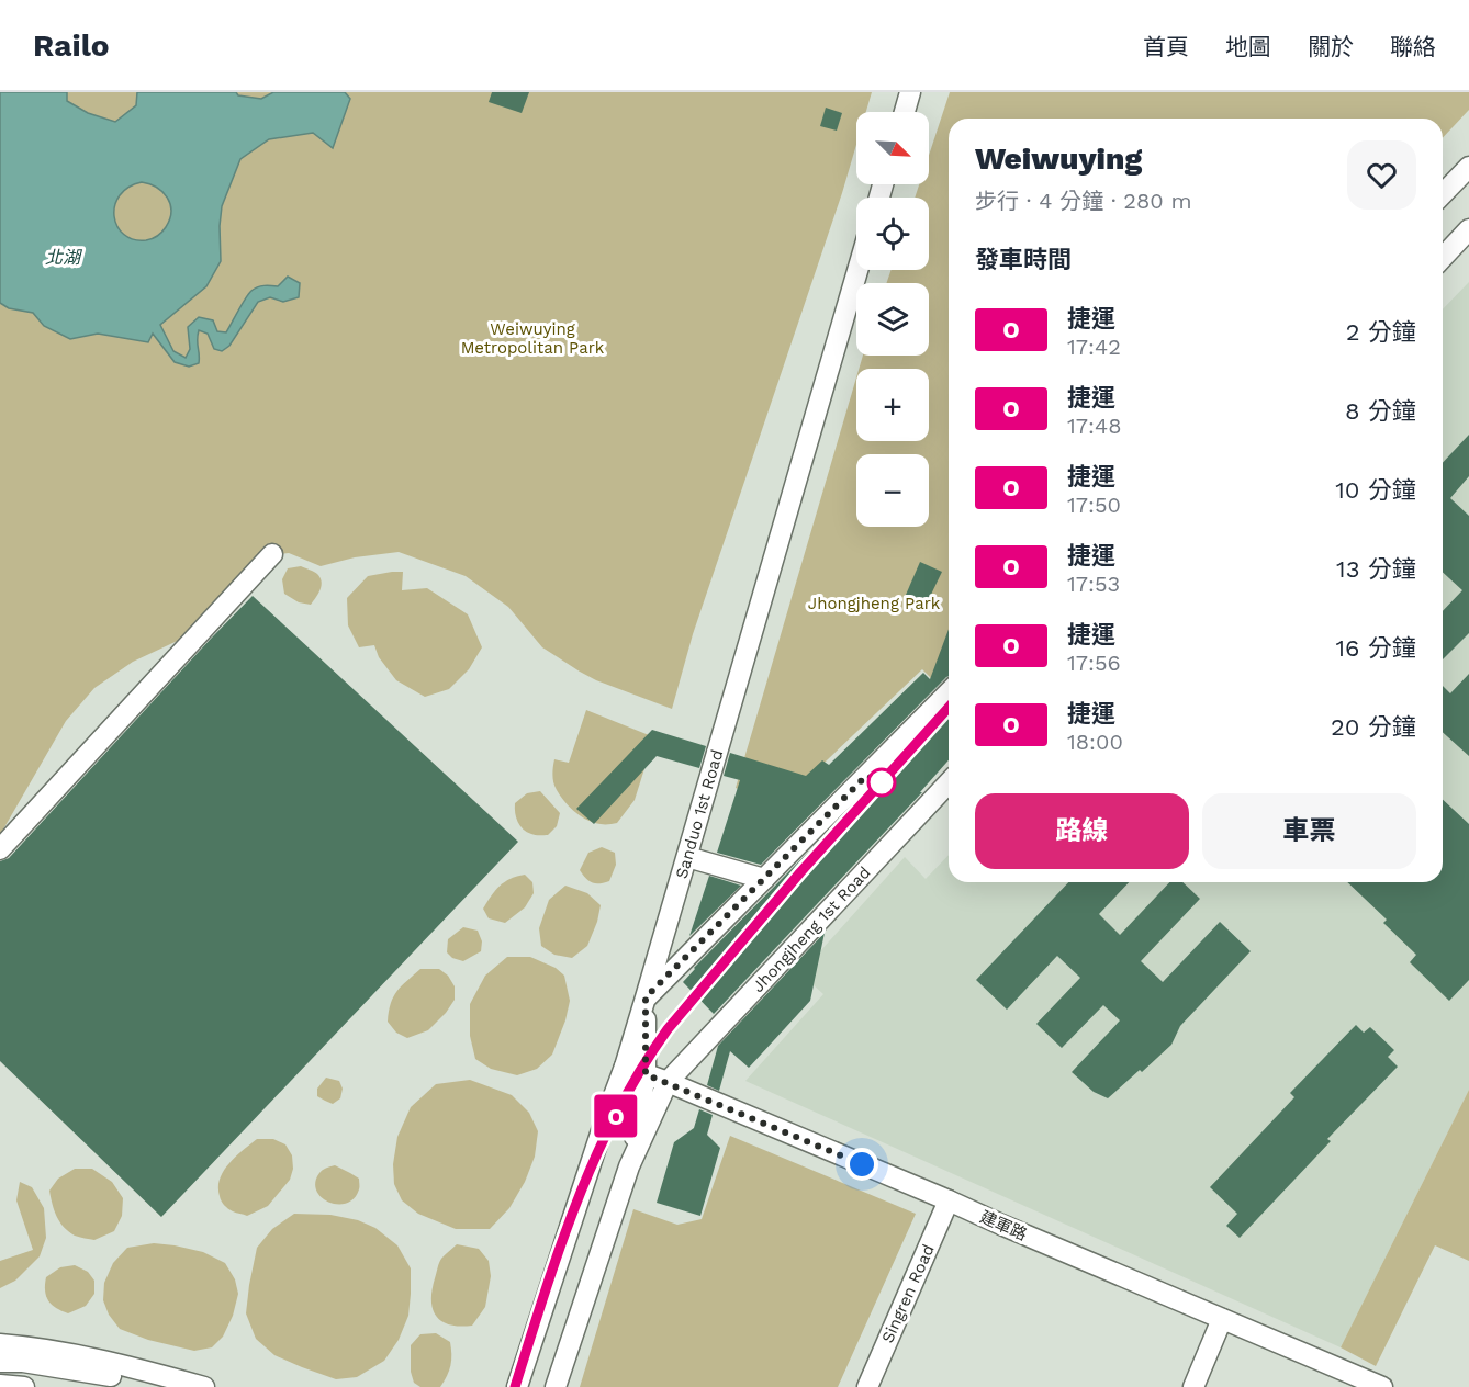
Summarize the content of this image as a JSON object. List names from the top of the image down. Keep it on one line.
{"streets":{"street":["Sanduo 1st Road","Jhongjheng 1st Road","建軍路","Singren Road"]},"crossings":[["Sanduo 1st Road","建軍路"],["Jhongjheng 1st Road","建軍路"],["建軍路","Singren Road"]],"water":["北湖"],"parks":["Weiwuying Metropolitan Park","Jhongjheng Park"],"lines":["metro line O"],"north":"bottom right","page":{"header":"Railo","nav":["首頁","地圖","關於","聯絡"],"on_map":"O","map_buttons":["+","−"],"heading":[["Weiwuying","步行 · 4 分鐘 · 280 m"],"發車時間"],"list":[{"mark":"O","name":"捷運","note":"17:42","value":"2 分鐘"},{"mark":"O","name":"捷運","note":"17:48","value":"8 分鐘"},{"mark":"O","name":"捷運","note":"17:50","value":"10 分鐘"},{"mark":"O","name":"捷運","note":"17:53","value":"13 分鐘"},{"mark":"O","name":"捷運","note":"17:56","value":"16 分鐘"},{"mark":"O","name":"捷運","note":"18:00","value":"20 分鐘"}],"buttons":["路線","車票"]}}
